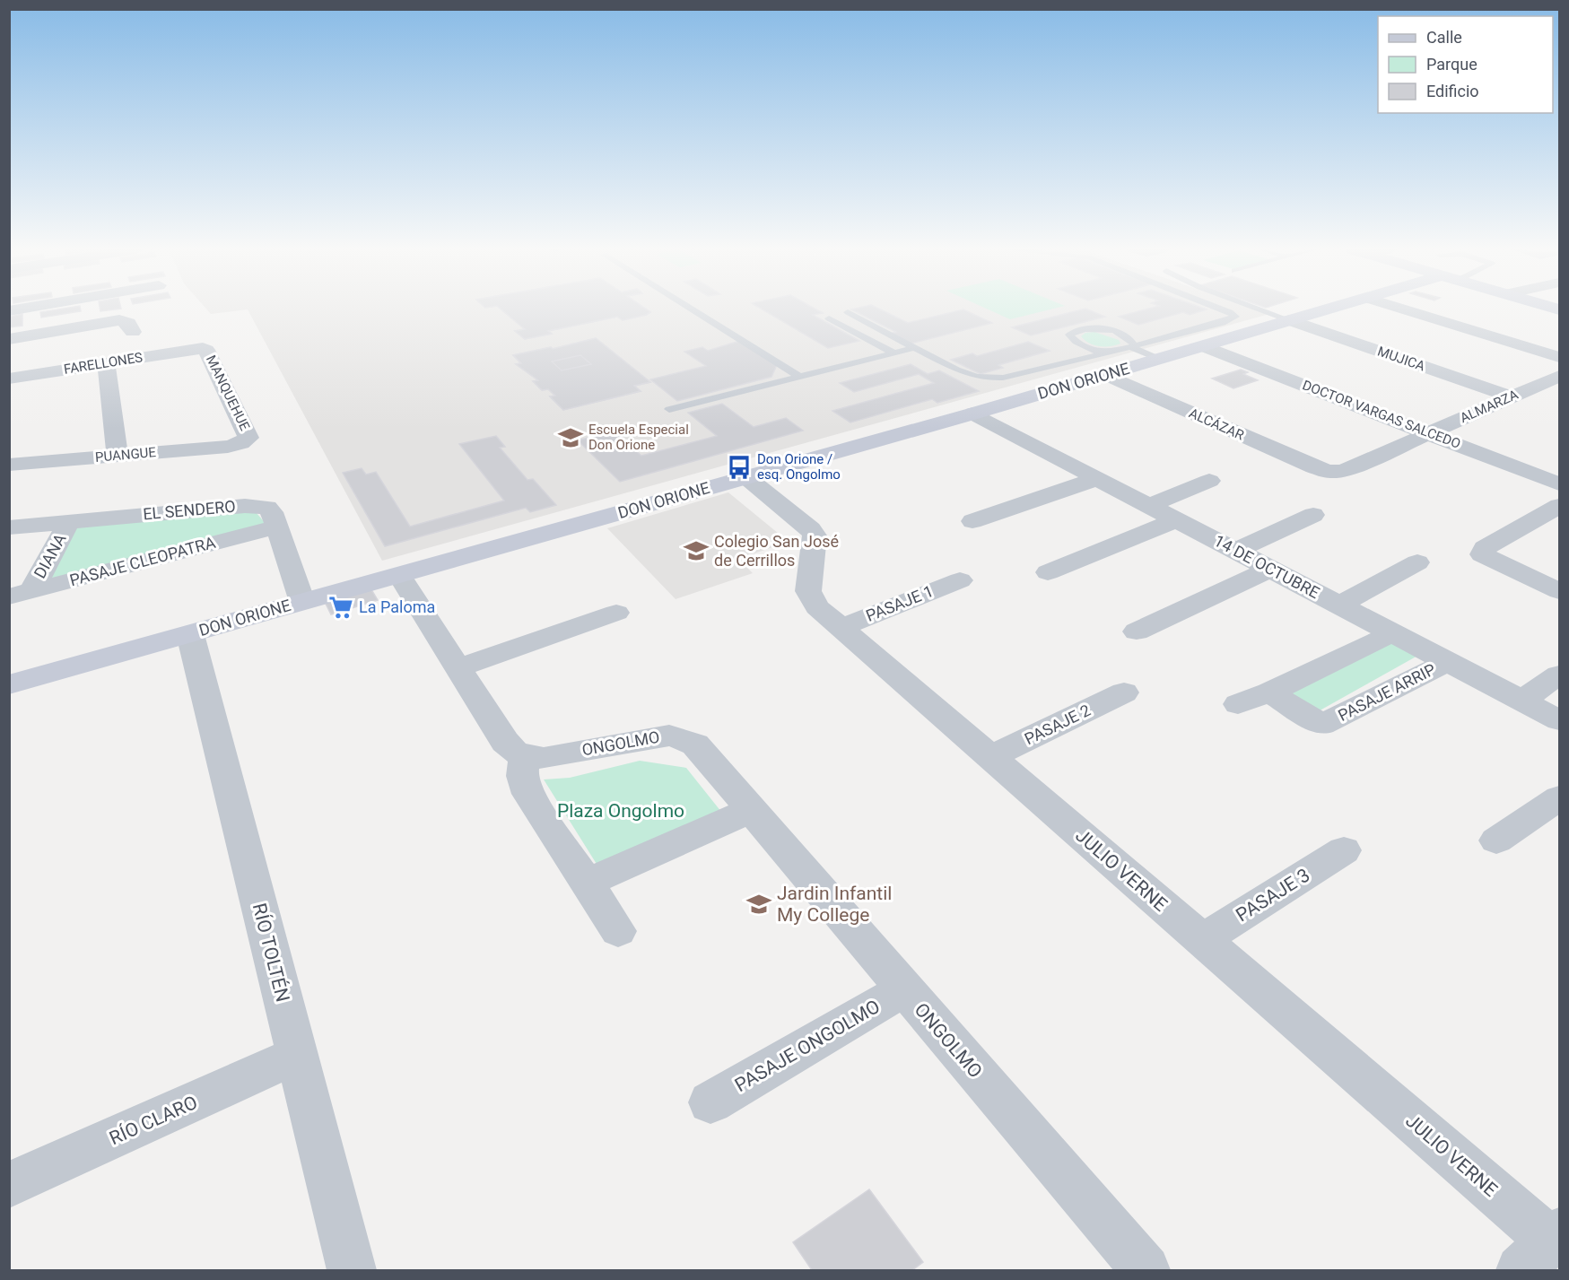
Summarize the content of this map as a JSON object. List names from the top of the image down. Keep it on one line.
{"streets":{"street":["MUJICA","FARELLONES","DON ORIONE","MANQUEHUE","ALMARZA","DOCTOR VARGAS SALCEDO","ALCÁZAR","PUANGUE","EL SENDERO","DIANA","PASAJE CLEOPATRA","14 DE OCTUBRE","PASAJE 1","PASAJE ARRIP","PASAJE 2","ONGOLMO","JULIO VERNE","PASAJE 3","RÍO TOLTÉN","PASAJE ONGOLMO","RÍO CLARO"]},"crossings":[["MUJICA","DON ORIONE"],["MUJICA","ALMARZA"],["FARELLONES","MANQUEHUE"],["DON ORIONE","DOCTOR VARGAS SALCEDO"],["DON ORIONE","ALCÁZAR"],["DON ORIONE","EL SENDERO"],["DON ORIONE","14 DE OCTUBRE"],["DON ORIONE","JULIO VERNE"],["DON ORIONE","RÍO TOLTÉN"],["MANQUEHUE","PUANGUE"],["ALMARZA","DOCTOR VARGAS SALCEDO"],["ALMARZA","ALCÁZAR"],["EL SENDERO","DIANA"],["EL SENDERO","PASAJE CLEOPATRA"],["DIANA","PASAJE CLEOPATRA"],["14 DE OCTUBRE","PASAJE ARRIP"],["PASAJE 1","JULIO VERNE"],["PASAJE 2","JULIO VERNE"],["ONGOLMO","PASAJE ONGOLMO"],["JULIO VERNE","PASAJE 3"],["RÍO TOLTÉN","RÍO CLARO"]],"parks":["Plaza Ongolmo"],"places":{"school or university":["Escuela Especial Don Orione","Colegio San José de Cerrillos","Jardin Infantil My College"],"bus stop":["Don Orione / esq. Ongolmo"],"supermarket":["La Paloma"]},"legend":["Calle","Parque","Edificio"]}
